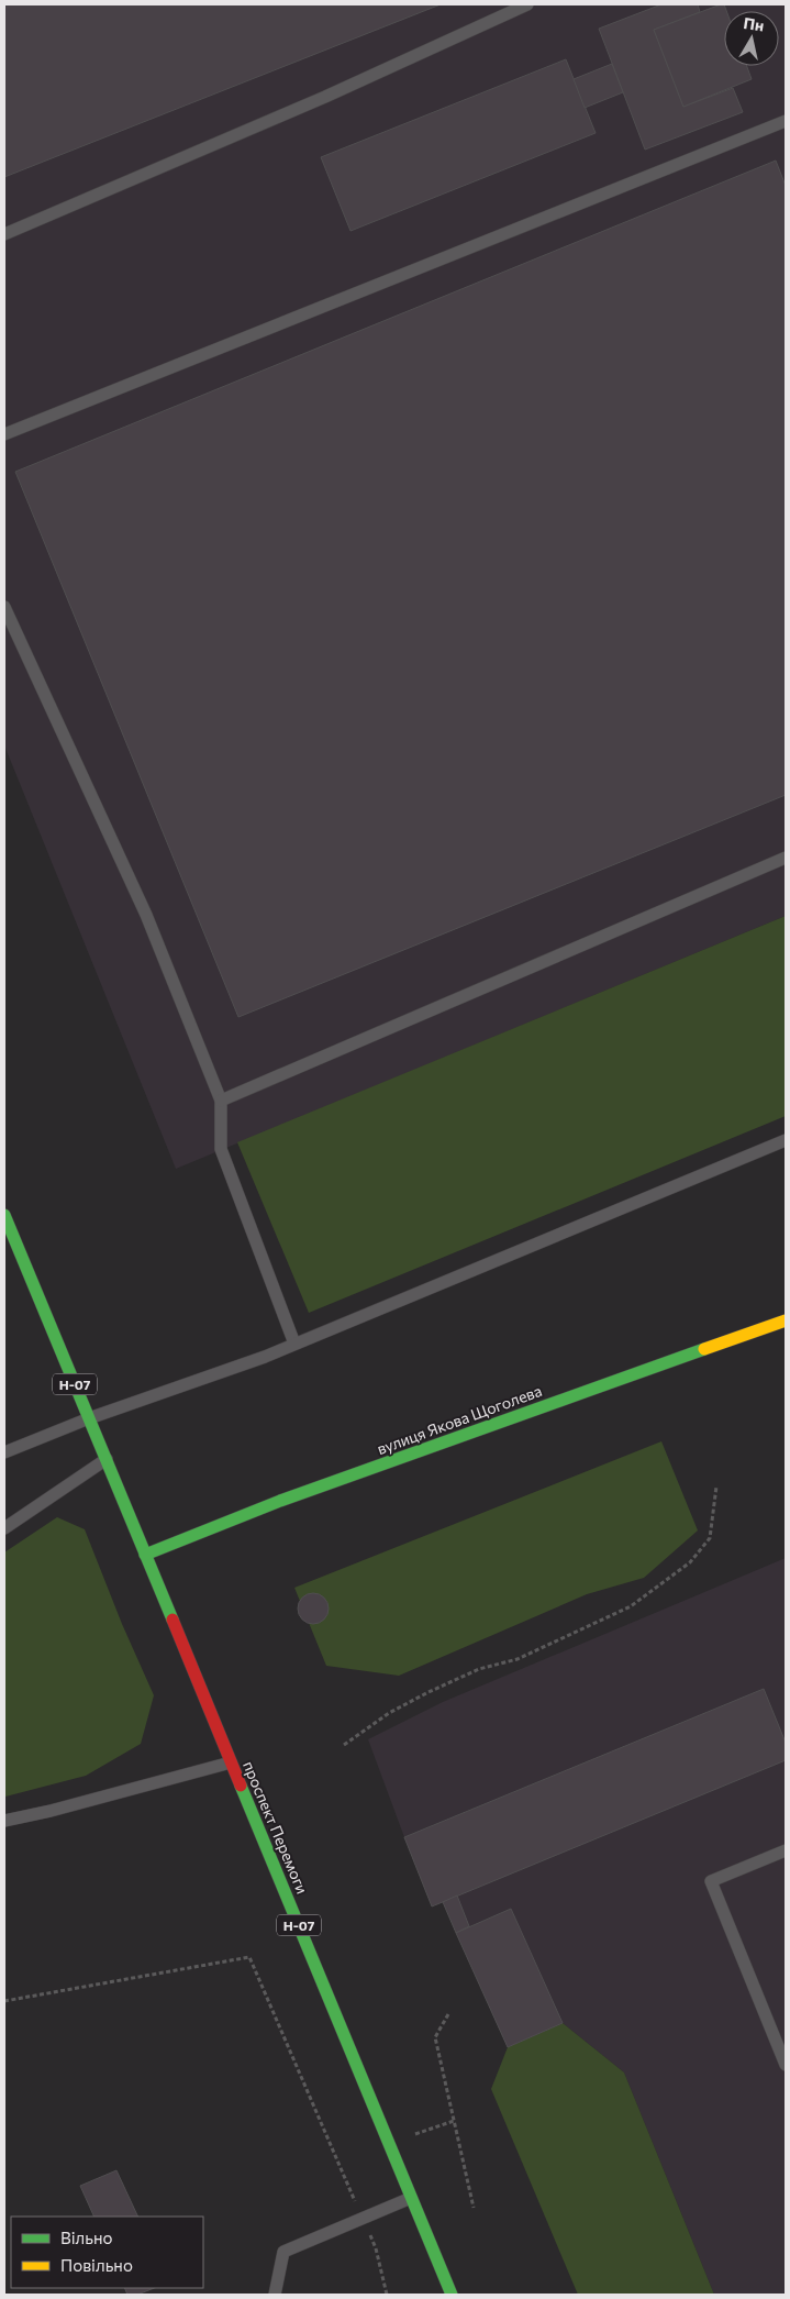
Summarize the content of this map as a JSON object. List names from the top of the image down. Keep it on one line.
{"streets":{"main road":["Н-07","вулиця Якова Щоголева","проспект Перемоги"]},"crossings":[["Н-07","вулиця Якова Щоголева"],["Н-07","проспект Перемоги"],["вулиця Якова Щоголева","проспект Перемоги"]],"legend":["Вільно","Повільно"],"north":"top"}
